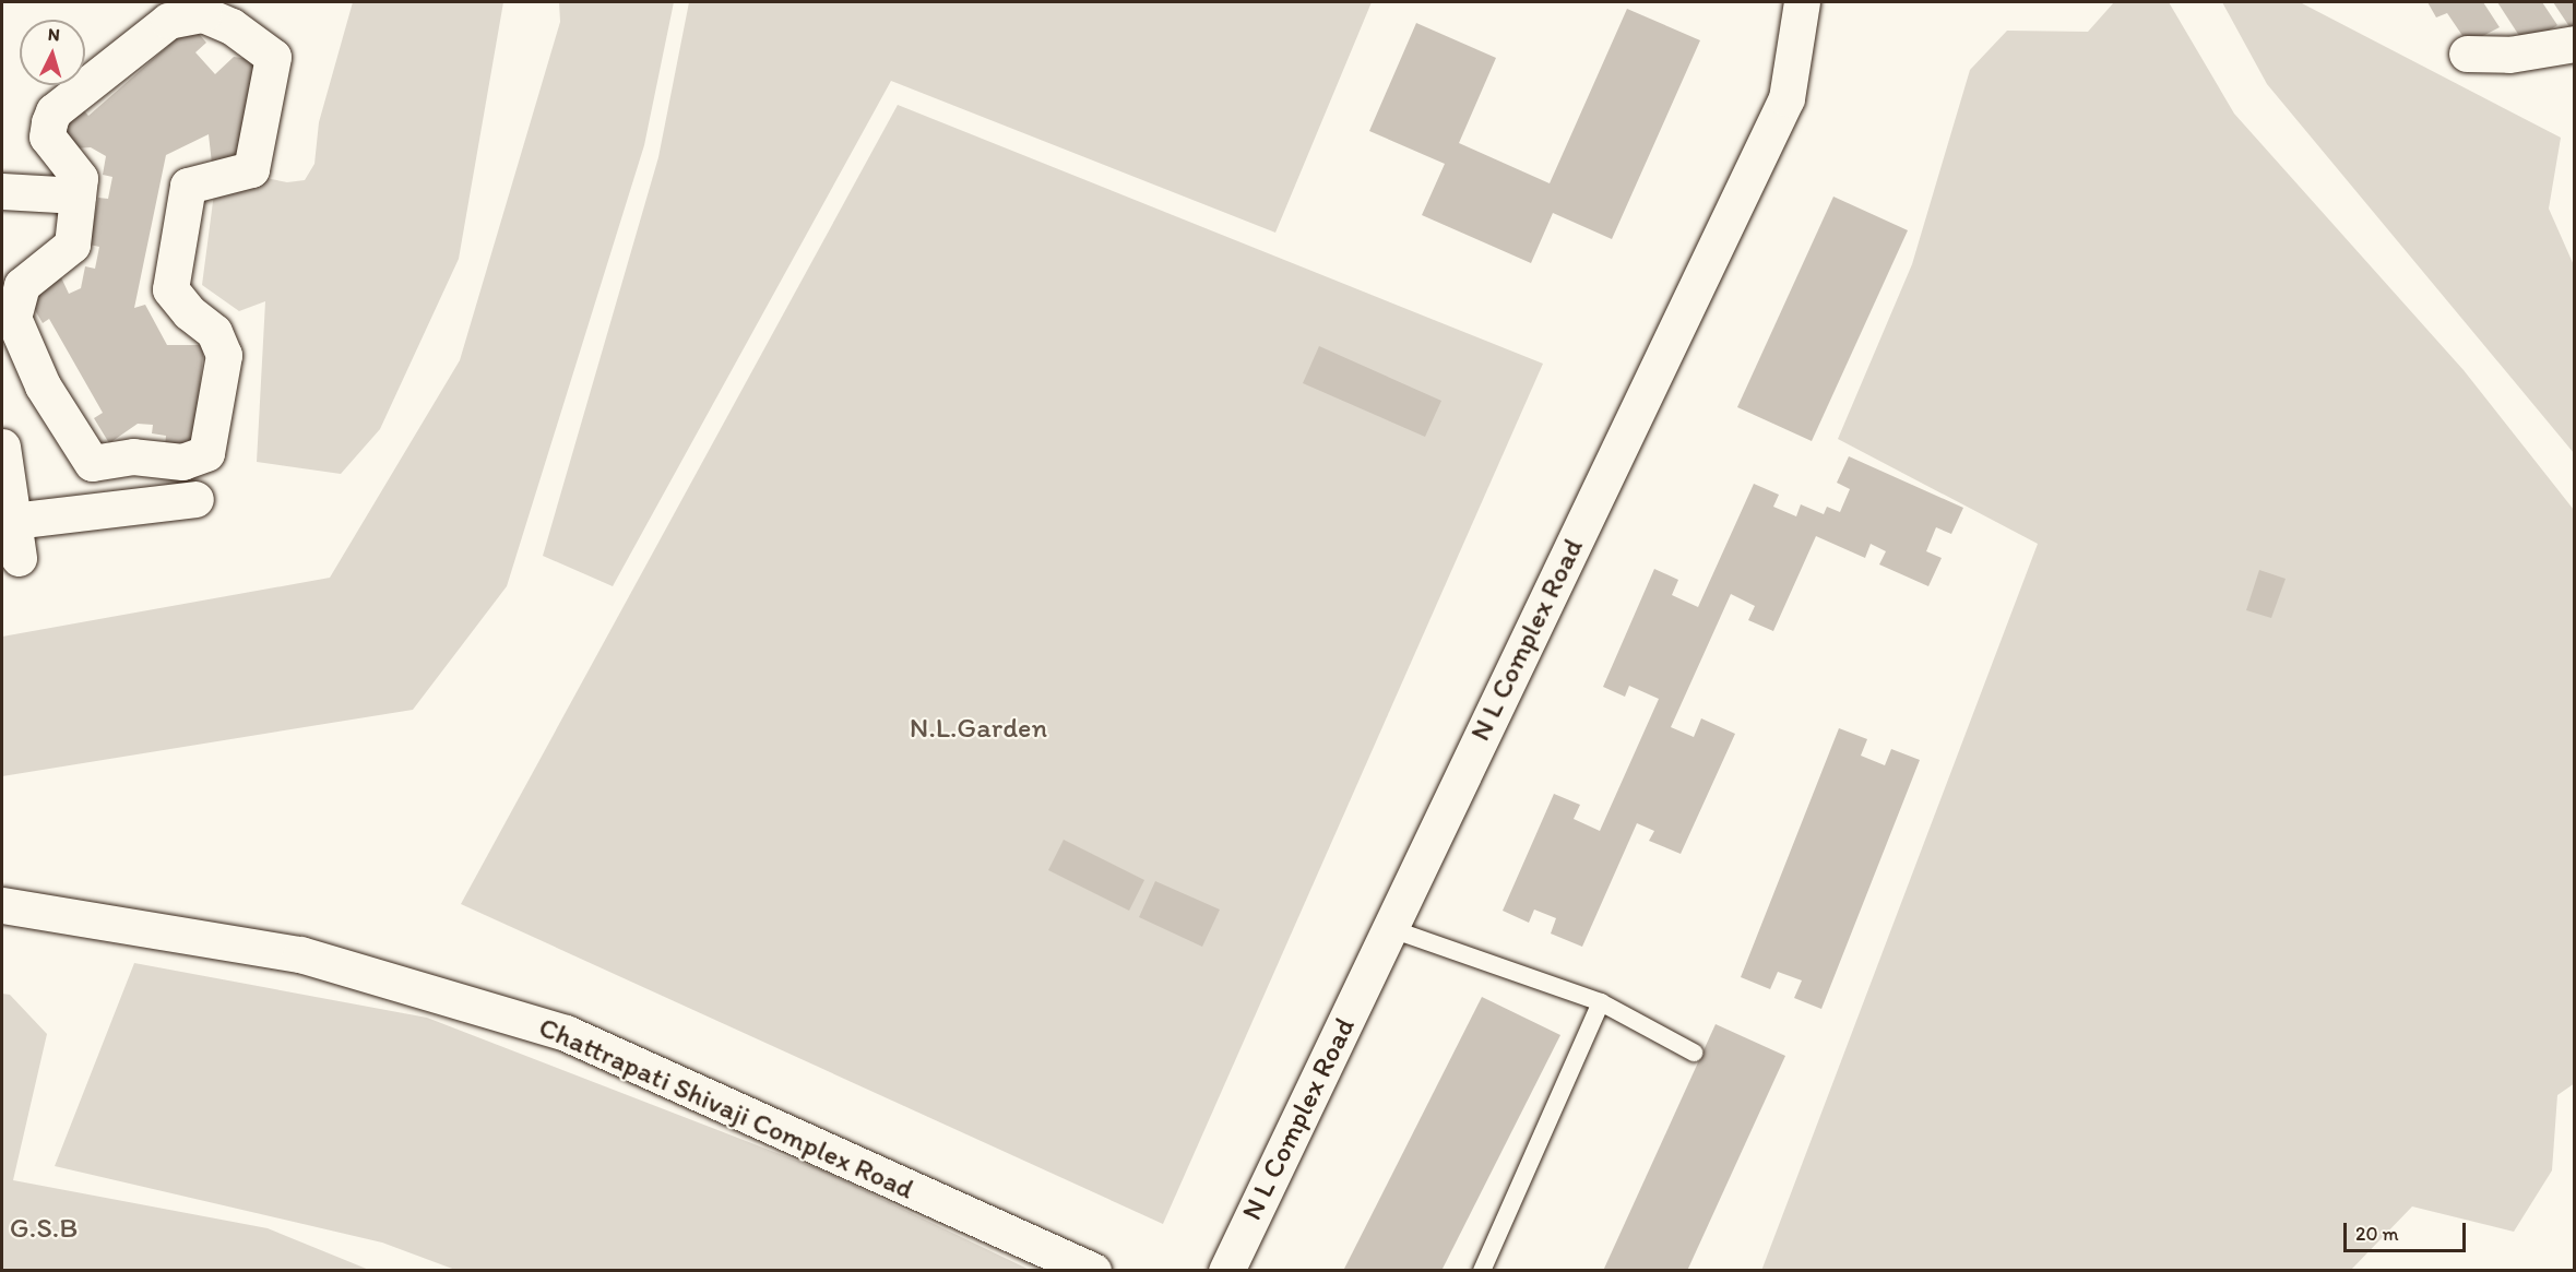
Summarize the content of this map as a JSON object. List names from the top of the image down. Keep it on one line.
{"streets":{"street":["N L Complex Road","Chattrapati Shivaji Complex Road"]},"parks":["N.L.Garden","G.S.B"],"scale_bar":"20 m","north":"top"}
